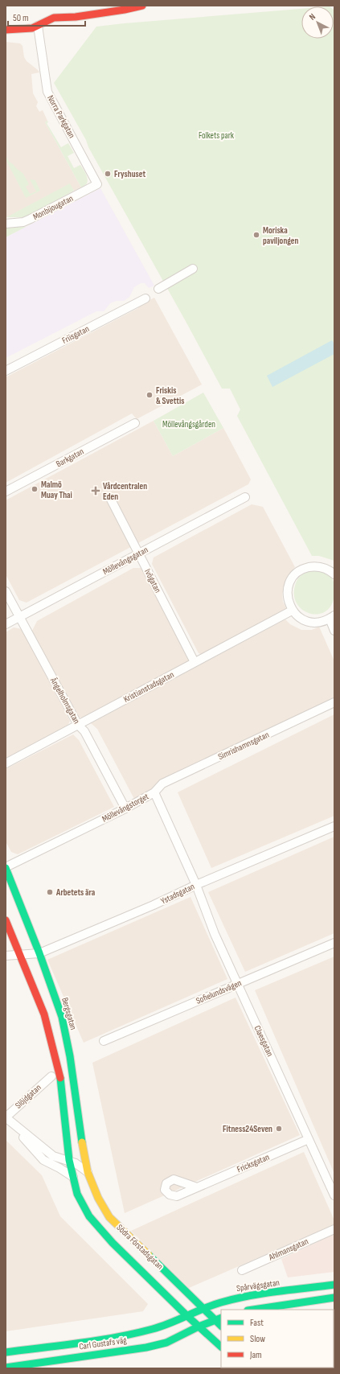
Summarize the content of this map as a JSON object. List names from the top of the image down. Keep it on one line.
{"streets":{"street":["Norra Parkgatan","Monbijougatan","Friisgatan","Barkgatan","Möllevångsgatan","Ivögatan","Kristianstadsgatan","Ängelholmsgatan","Simrishamnsgatan","Möllevångstorget","Ystadsgatan","Sofielundsvägen","Bergsgatan","Claesgatan","Slöjdgatan","Fricksgatan","Södra Förstadsgatan","Ahlmansgatan","Spårvägsgatan","Carl Gustafs väg"]},"crossings":[["Norra Parkgatan","Monbijougatan"],["Möllevångsgatan","Ivögatan"],["Möllevångsgatan","Ängelholmsgatan"],["Ivögatan","Kristianstadsgatan"],["Kristianstadsgatan","Ängelholmsgatan"],["Ängelholmsgatan","Möllevångstorget"],["Simrishamnsgatan","Möllevångstorget"],["Möllevångstorget","Ystadsgatan"],["Möllevångstorget","Bergsgatan"],["Möllevångstorget","Claesgatan"],["Ystadsgatan","Bergsgatan"],["Ystadsgatan","Claesgatan"],["Sofielundsvägen","Claesgatan"],["Bergsgatan","Södra Förstadsgatan"],["Claesgatan","Fricksgatan"],["Södra Förstadsgatan","Spårvägsgatan"],["Södra Förstadsgatan","Carl Gustafs väg"],["Spårvägsgatan","Carl Gustafs väg"]],"parks":["Folkets park","Möllevångsgården"],"places":{"other":["Fryshuset","Moriska paviljongen","Friskis & Svettis","Malmö Muay Thai","Arbetets ära","Fitness24Seven"],"health":["Vårdcentralen Eden"]},"legend":["Fast","Slow","Jam"],"scale_bar":"50 m","north":"top left"}
